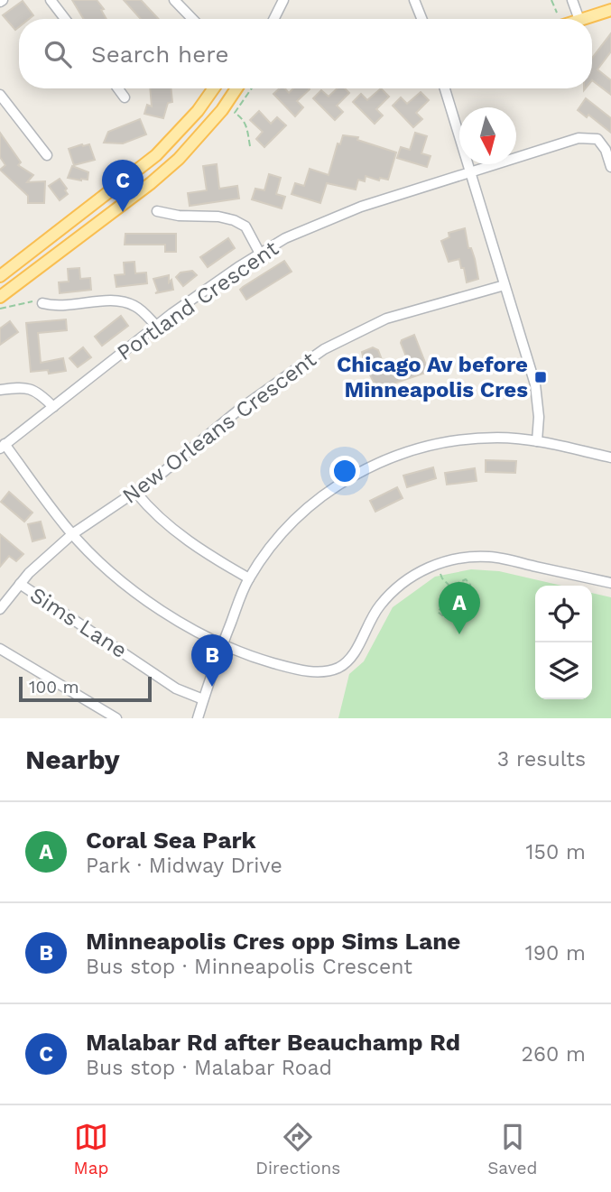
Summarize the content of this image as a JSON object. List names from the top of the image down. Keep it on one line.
{"streets":{"street":["Portland Crescent","New Orleans Crescent","Sims Lane"]},"crossings":[["New Orleans Crescent","Sims Lane"]],"places":{"transit":["Chicago Av before Minneapolis Cres"]},"scale_bar":"100 m","north":"bottom","page":{"search":"Search here","pins":["C","A","B"],"scale":"100 m","heading":["Nearby","3 results"],"list":[{"mark":"A","name":"Coral Sea Park","note":"Park · Midway Drive","value":"150 m"},{"mark":"B","name":"Minneapolis Cres opp Sims Lane","note":"Bus stop · Minneapolis Crescent","value":"190 m"},{"mark":"C","name":"Malabar Rd after Beauchamp Rd","note":"Bus stop · Malabar Road","value":"260 m"}],"nav":["Map","Directions","Saved"]}}
